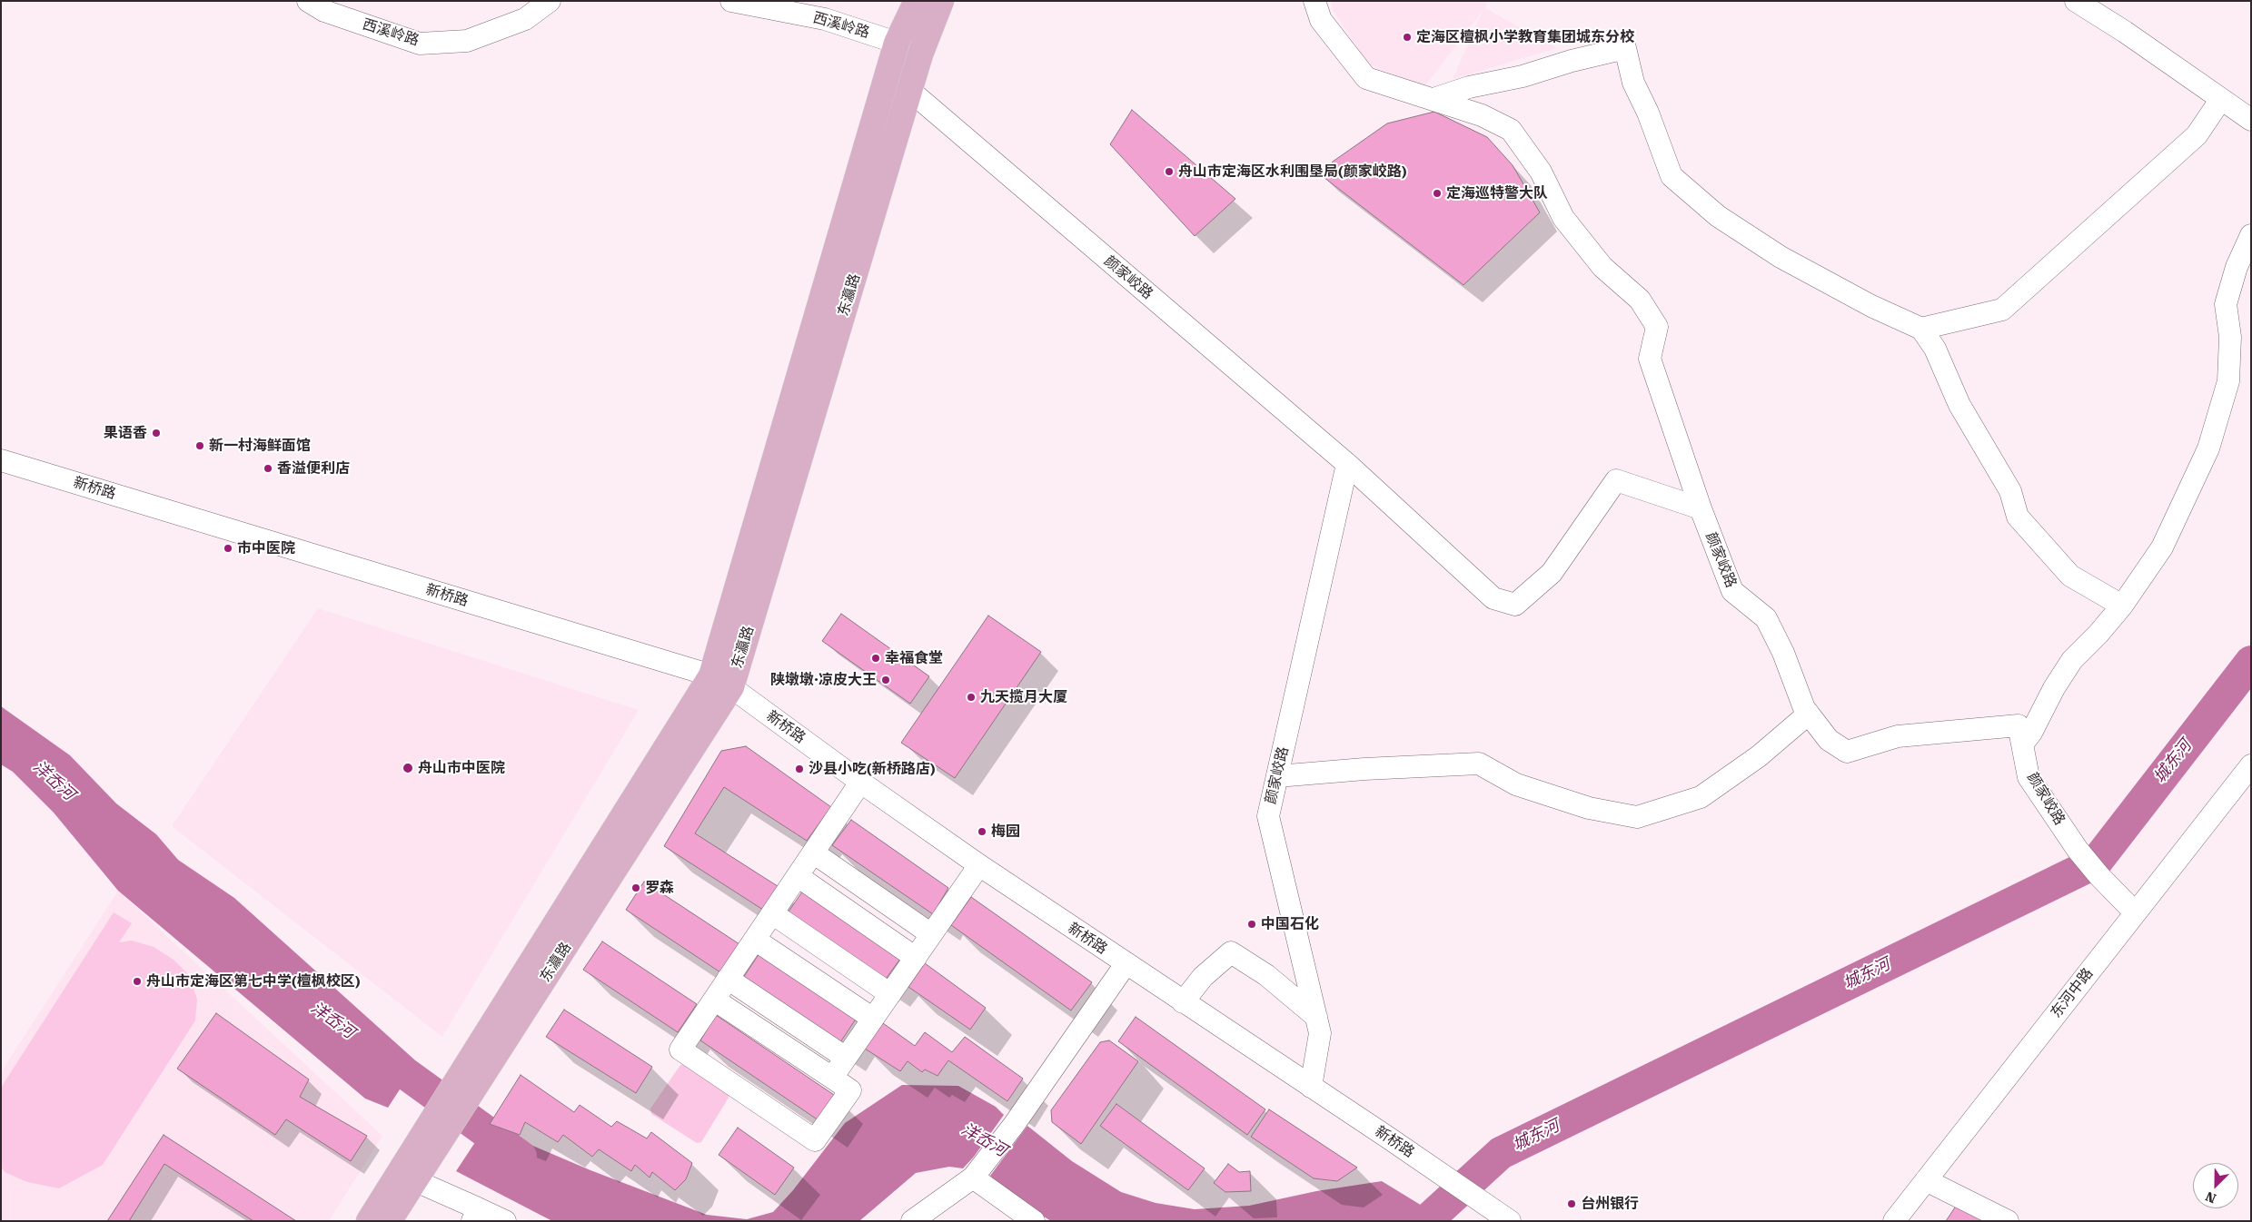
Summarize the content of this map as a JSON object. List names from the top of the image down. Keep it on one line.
{"streets":{"main road":["东瀛路"],"street":["西溪岭路","颜家峧路","新桥路","东河中路"]},"crossings":[["西溪岭路","东瀛路"],["颜家峧路","东瀛路"],["颜家峧路","新桥路"],["颜家峧路","东河中路"],["东瀛路","新桥路"]],"water":["城东河","洋岙河"],"places":["定海区檀枫小学教育集团城东分校","舟山市定海区水利围垦局(颜家峧路)","定海巡特警大队","果语香","新一村海鲜面馆","香溢便利店","市中医院","幸福食堂","陕墩墩·凉皮大王","九天揽月大厦","舟山市中医院","沙县小吃(新桥路店)","梅园","罗森","中国石化","舟山市定海区第七中学(檀枫校区)","台州银行"],"north":"bottom left"}
